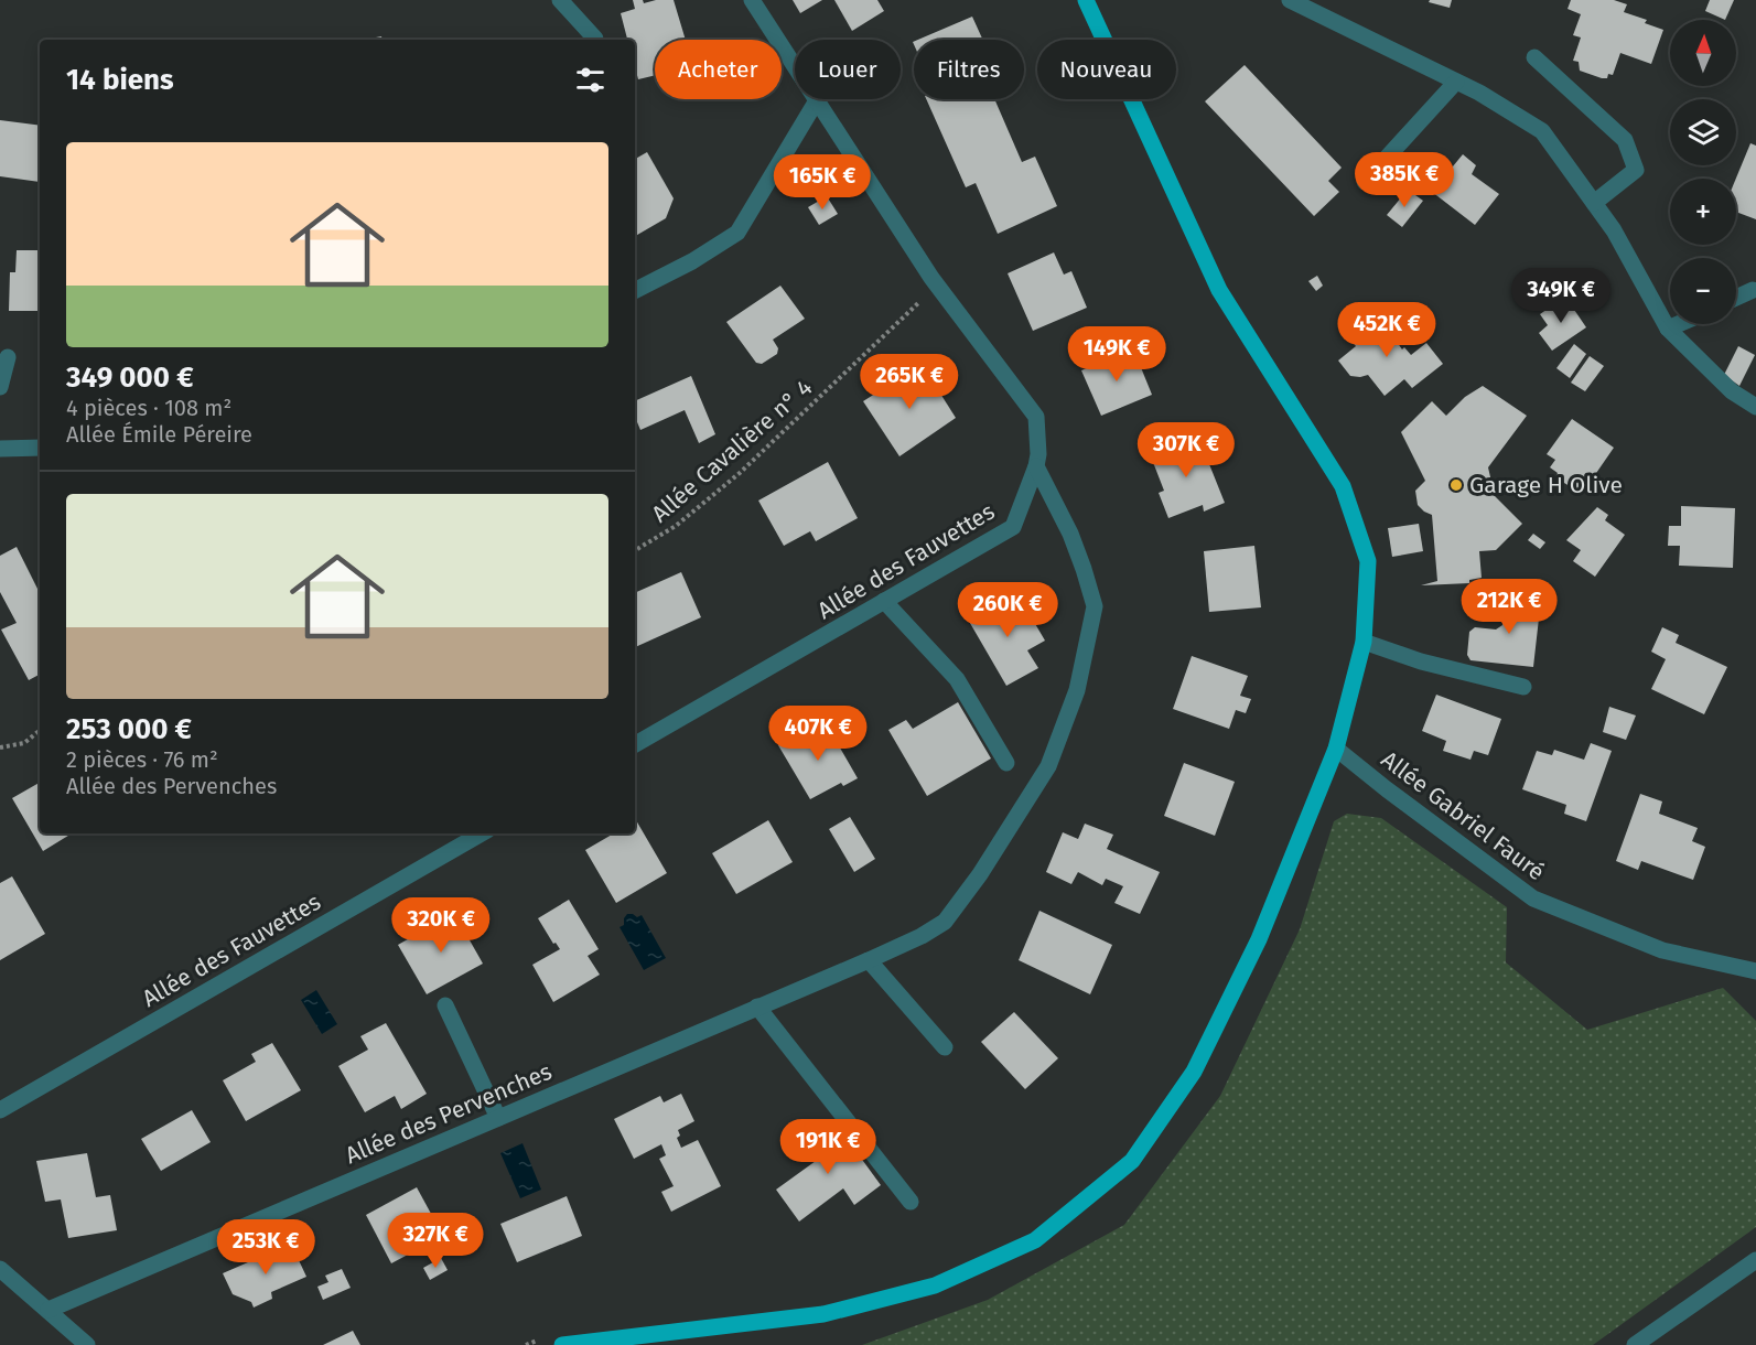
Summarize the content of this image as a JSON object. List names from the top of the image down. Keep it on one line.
{"streets":{"street":["Allée des Fauvettes","Allée Gabriel Fauré","Allée des Pervenches"],"path":["Allée Cavalière n° 4"]},"crossings":[["Allée Cavalière n° 4","Allée des Fauvettes"],["Allée des Fauvettes","Allée des Pervenches"]],"places":["Garage H Olive"],"north":"top","page":{"map_buttons":["+","−"],"chip":["Acheter","Louer","Filtres","Nouveau"],"heading":"14 biens","list":[{"name":"349 000 €","note":"4 pièces · 108 m² · Allée Émile Péreire"},{"name":"253 000 €","note":"2 pièces · 76 m² · Allée des Pervenches"}],"price":["385K €","165K €","349K €","452K €","149K €","265K €","307K €","212K €","260K €","407K €","320K €","191K €","327K €","253K €"]}}
